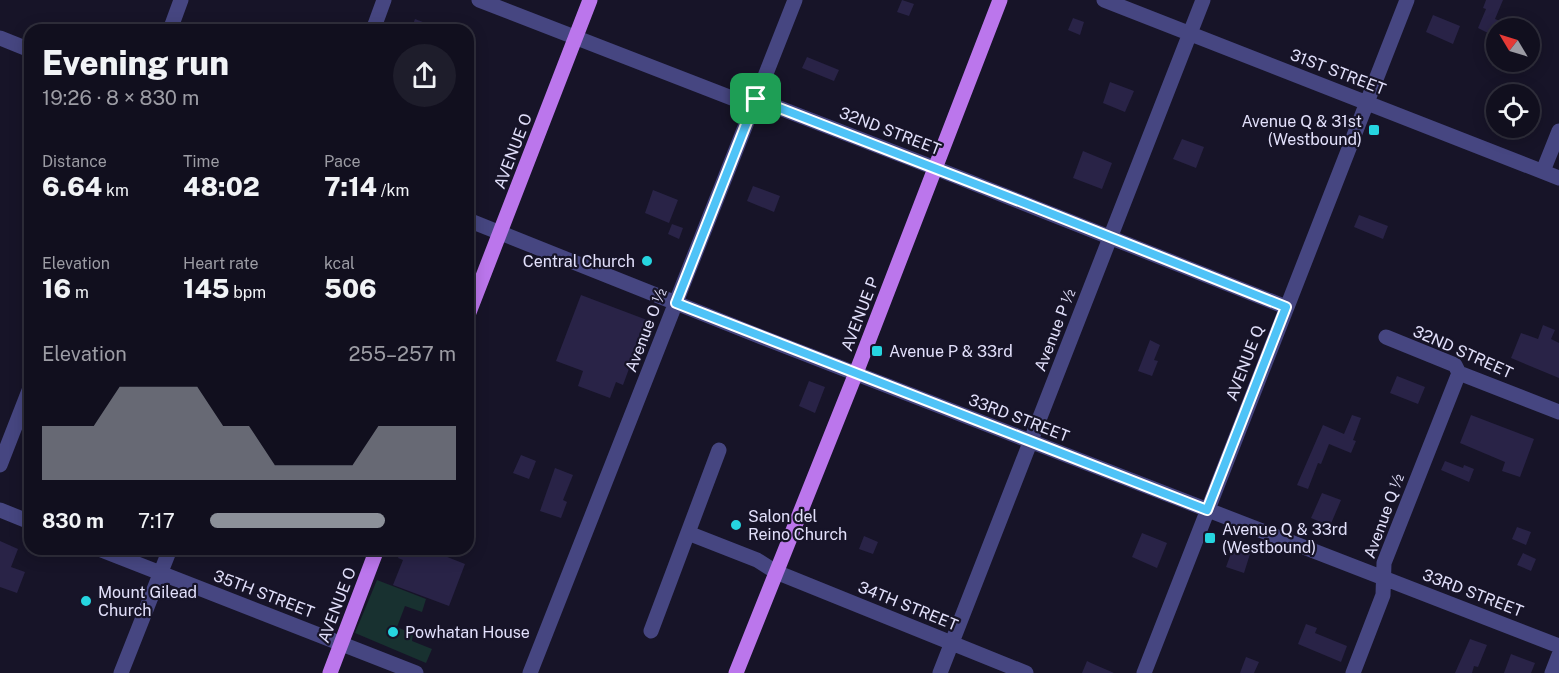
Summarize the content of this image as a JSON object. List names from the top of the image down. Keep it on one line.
{"streets":{"main road":["AVENUE O","AVENUE P"],"street":["31ST STREET","32ND STREET","Avenue O ½","Avenue P ½","AVENUE Q","33RD STREET","Avenue Q ½","35TH STREET","34TH STREET"]},"crossings":[["31ST STREET","Avenue P ½"],["31ST STREET","AVENUE Q"],["32ND STREET","AVENUE O"],["32ND STREET","AVENUE P"],["32ND STREET","Avenue O ½"],["32ND STREET","Avenue P ½"],["32ND STREET","AVENUE Q"],["32ND STREET","Avenue Q ½"],["AVENUE O","33RD STREET"],["AVENUE O","35TH STREET"],["AVENUE P","33RD STREET"],["AVENUE P","34TH STREET"],["Avenue O ½","33RD STREET"],["Avenue P ½","33RD STREET"],["Avenue P ½","34TH STREET"],["AVENUE Q","33RD STREET"],["33RD STREET","Avenue Q ½"]],"places":{"transit":["Avenue Q & 31st (Westbound)","Avenue P & 33rd","Avenue Q & 33rd (Westbound)"],"other":["Central Church","Salon del Reino Church","Mount Gilead Church","Powhatan House"]},"north":"top left","page":{"heading":["Evening run","19:26 · 8 × 830 m"],"stats":[["Distance","6.64 km"],["Time","48:02"],["Pace","7:14 /km"],["Elevation","16 m"],["Heart rate","145 bpm"],["kcal","506"]],"chart":["Elevation","255–257 m"],"list":[{"name":"830 m","note":"7:17"}]}}
